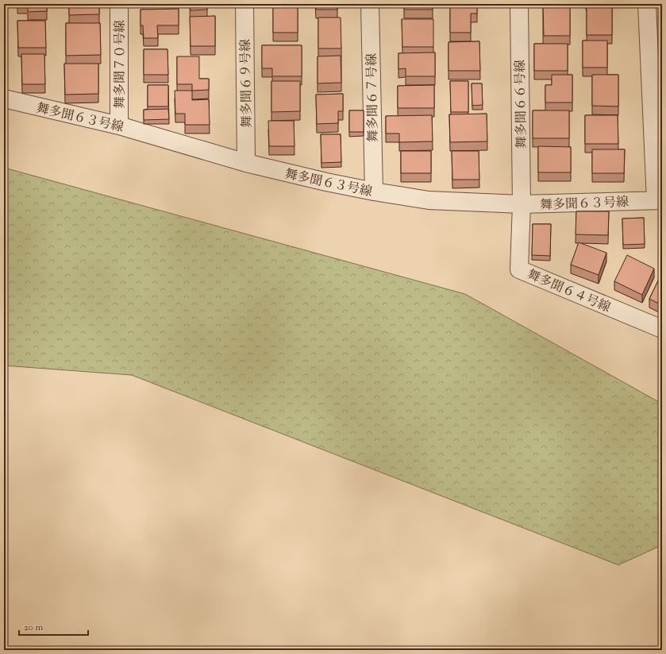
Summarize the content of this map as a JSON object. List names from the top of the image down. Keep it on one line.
{"streets":{"street":["舞多聞７０号線","舞多聞６９号線","舞多聞６７号線","舞多聞６６号線","舞多聞６３号線","舞多聞６４号線"]},"crossings":[["舞多聞７０号線","舞多聞６３号線"],["舞多聞６９号線","舞多聞６３号線"],["舞多聞６７号線","舞多聞６３号線"],["舞多聞６６号線","舞多聞６３号線"],["舞多聞６６号線","舞多聞６４号線"],["舞多聞６３号線","舞多聞６４号線"]],"scale_bar":"20 m"}
